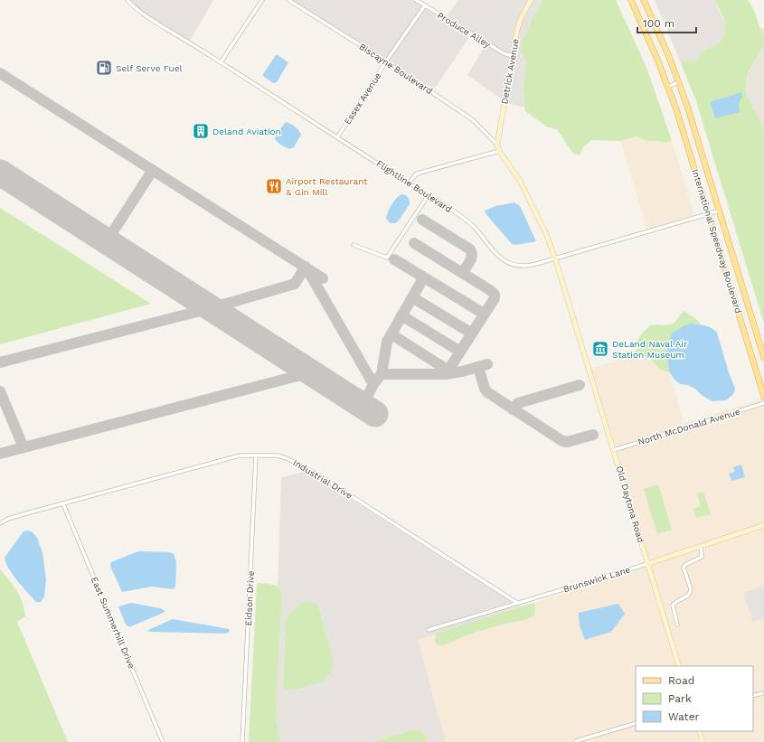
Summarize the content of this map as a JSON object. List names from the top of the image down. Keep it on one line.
{"streets":{"main road":["International Speedway Boulevard"],"street":["Produce Alley","Biscayne Boulevard","Detrick Avenue","Essex Avenue","Flightline Boulevard","North McDonald Avenue","Industrial Drive","Old Daytona Road","Brunswick Lane","Eidson Drive","East Summerhill Drive"]},"crossings":[["Produce Alley","Detrick Avenue"],["Produce Alley","Essex Avenue"],["Biscayne Boulevard","Detrick Avenue"],["Biscayne Boulevard","Essex Avenue"],["Essex Avenue","Flightline Boulevard"],["Flightline Boulevard","International Speedway Boulevard"],["Flightline Boulevard","Old Daytona Road"],["North McDonald Avenue","Old Daytona Road"],["Industrial Drive","Brunswick Lane"],["Industrial Drive","Eidson Drive"],["Industrial Drive","East Summerhill Drive"],["Old Daytona Road","Brunswick Lane"]],"places":{"fuel station":["Self Serve Fuel"],"building":["Deland Aviation"],"restaurant":["Airport Restaurant & Gin Mill"],"museum":["DeLand Naval Air Station Museum"]},"legend":["Road","Park","Water"],"scale_bar":"100 m"}
